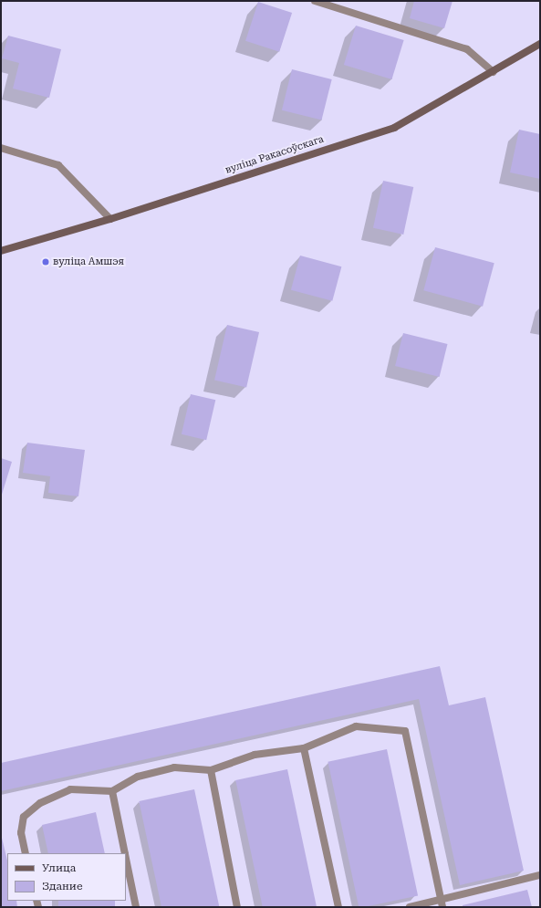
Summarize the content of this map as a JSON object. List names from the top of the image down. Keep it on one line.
{"streets":{"street":["вуліца Ракасоўскага"]},"places":["вуліца Амшэя"],"legend":["Улица","Здание"]}
